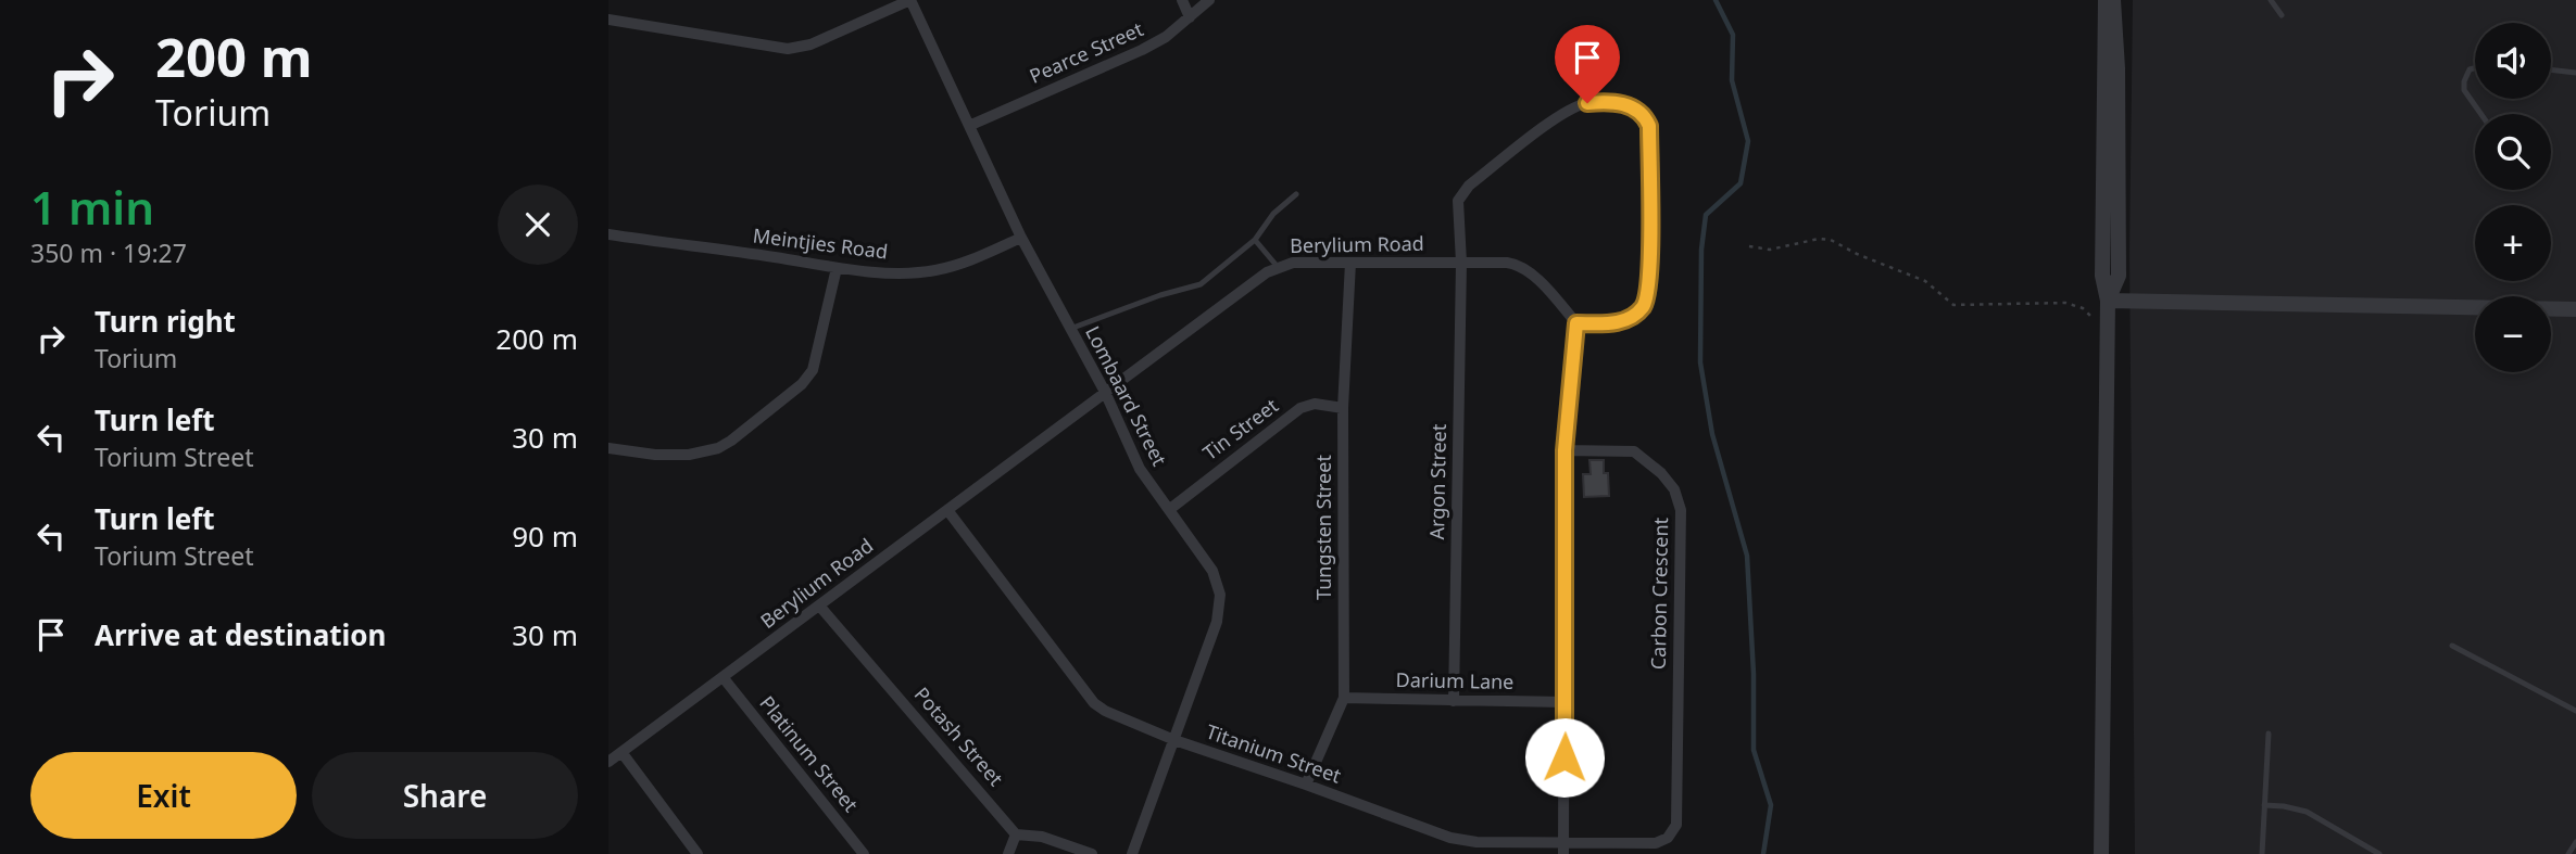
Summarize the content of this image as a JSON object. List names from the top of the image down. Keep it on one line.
{"streets":{"street":["Pearce Street","Meintjies Road","Berylium Road","Lombaard Street","Tin Street","Argon Street","Tungsten Street","Carbon Crescent","Darium Lane","Potash Street","Platinum Street","Titanium Street"]},"crossings":[["Pearce Street","Lombaard Street"],["Meintjies Road","Lombaard Street"],["Berylium Road","Lombaard Street"],["Berylium Road","Argon Street"],["Berylium Road","Tungsten Street"],["Berylium Road","Potash Street"],["Berylium Road","Platinum Street"],["Berylium Road","Titanium Street"],["Lombaard Street","Tin Street"],["Lombaard Street","Titanium Street"],["Tin Street","Tungsten Street"],["Argon Street","Darium Lane"],["Tungsten Street","Darium Lane"],["Tungsten Street","Titanium Street"],["Carbon Crescent","Titanium Street"]],"page":{"turn":["200 m","Torium"],"map_buttons":["+","−"],"heading":["1 min","350 m · 19:27"],"list":[{"name":"Turn right","note":"Torium","value":"200 m"},{"name":"Turn left","note":"Torium Street","value":"30 m"},{"name":"Turn left","note":"Torium Street","value":"90 m"},{"name":"Arrive at destination","value":"30 m"}],"buttons":["Exit","Share"]}}
